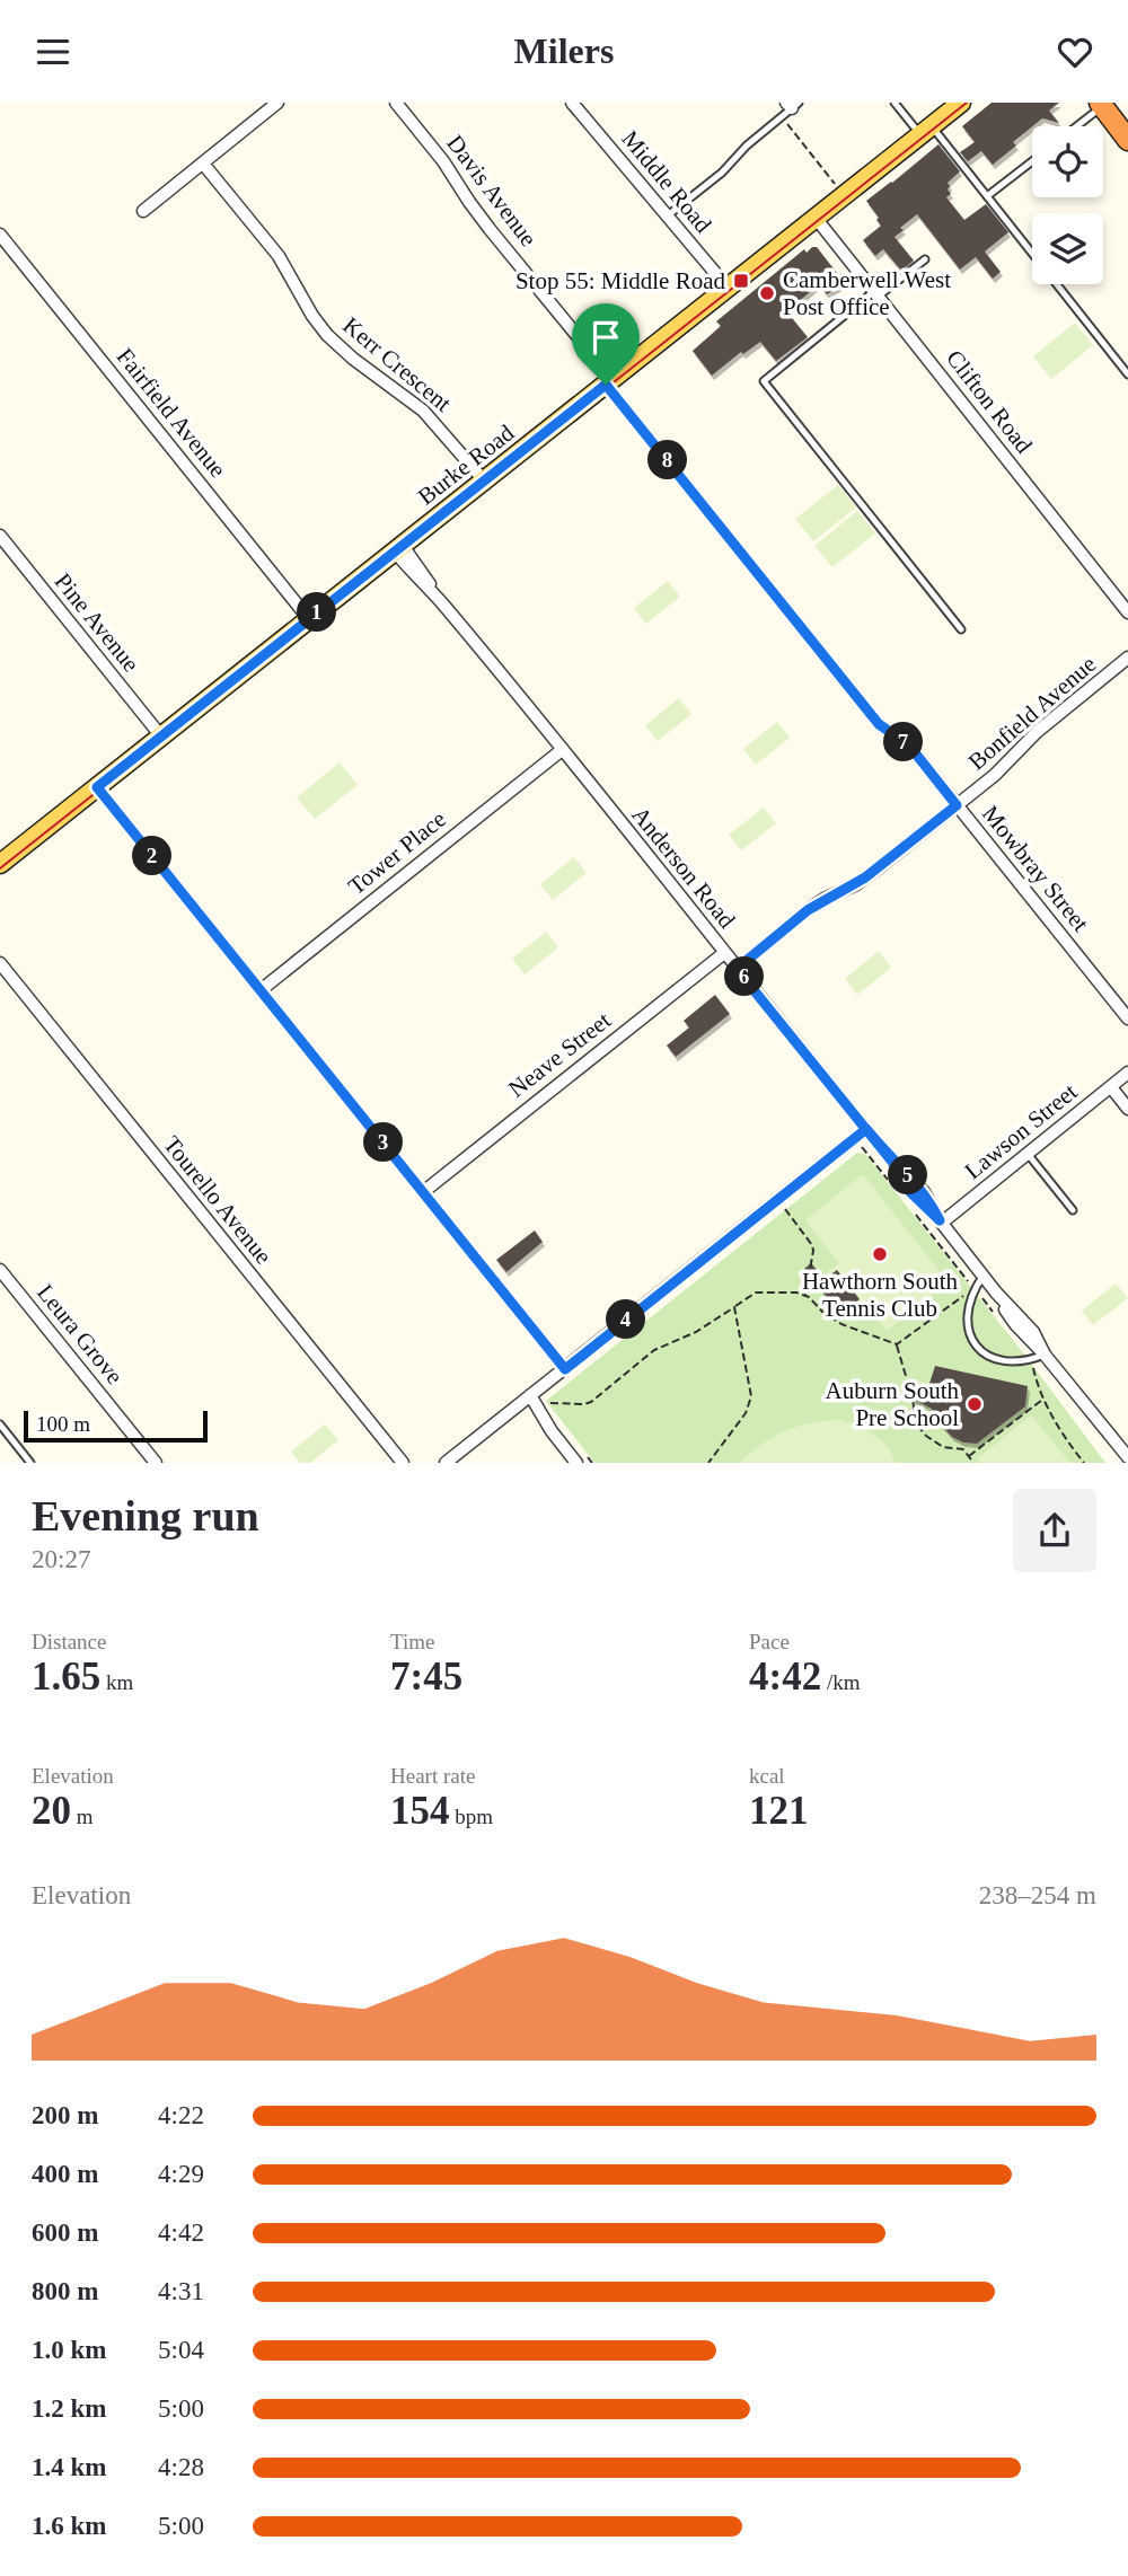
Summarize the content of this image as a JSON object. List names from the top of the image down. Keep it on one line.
{"streets":{"main road":["Burke Road"],"street":["Middle Road","Davis Avenue","Kerr Crescent","Clifton Road","Fairfield Avenue","Pine Avenue","Bonfield Avenue","Tower Place","Anderson Road","Mowbray Street","Neave Street","Lawson Street","Tourello Avenue","Leura Grove"]},"crossings":[["Middle Road","Burke Road"],["Davis Avenue","Burke Road"],["Davis Avenue","Mowbray Street"],["Kerr Crescent","Burke Road"],["Clifton Road","Burke Road"],["Fairfield Avenue","Burke Road"],["Burke Road","Pine Avenue"],["Burke Road","Anderson Road"],["Burke Road","Mowbray Street"],["Bonfield Avenue","Anderson Road"],["Bonfield Avenue","Mowbray Street"],["Tower Place","Anderson Road"],["Anderson Road","Neave Street"],["Anderson Road","Lawson Street"]],"places":{"transit":["Stop 55: Middle Road"],"other":["Camberwell West Post Office","Hawthorn South Tennis Club","Auburn South Pre School"]},"scale_bar":"100 m","page":{"header":"Milers","pins":["8","1","7","2","6","3","5","4"],"scale":"100 m","heading":["Evening run","20:27"],"stats":[["Distance","1.65 km"],["Time","7:45"],["Pace","4:42 /km"],["Elevation","20 m"],["Heart rate","154 bpm"],["kcal","121"]],"chart":["Elevation","238–254 m"],"list":[{"name":"200 m","note":"4:22"},{"name":"400 m","note":"4:29"},{"name":"600 m","note":"4:42"},{"name":"800 m","note":"4:31"},{"name":"1.0 km","note":"5:04"},{"name":"1.2 km","note":"5:00"},{"name":"1.4 km","note":"4:28"},{"name":"1.6 km","note":"5:00"}]}}
